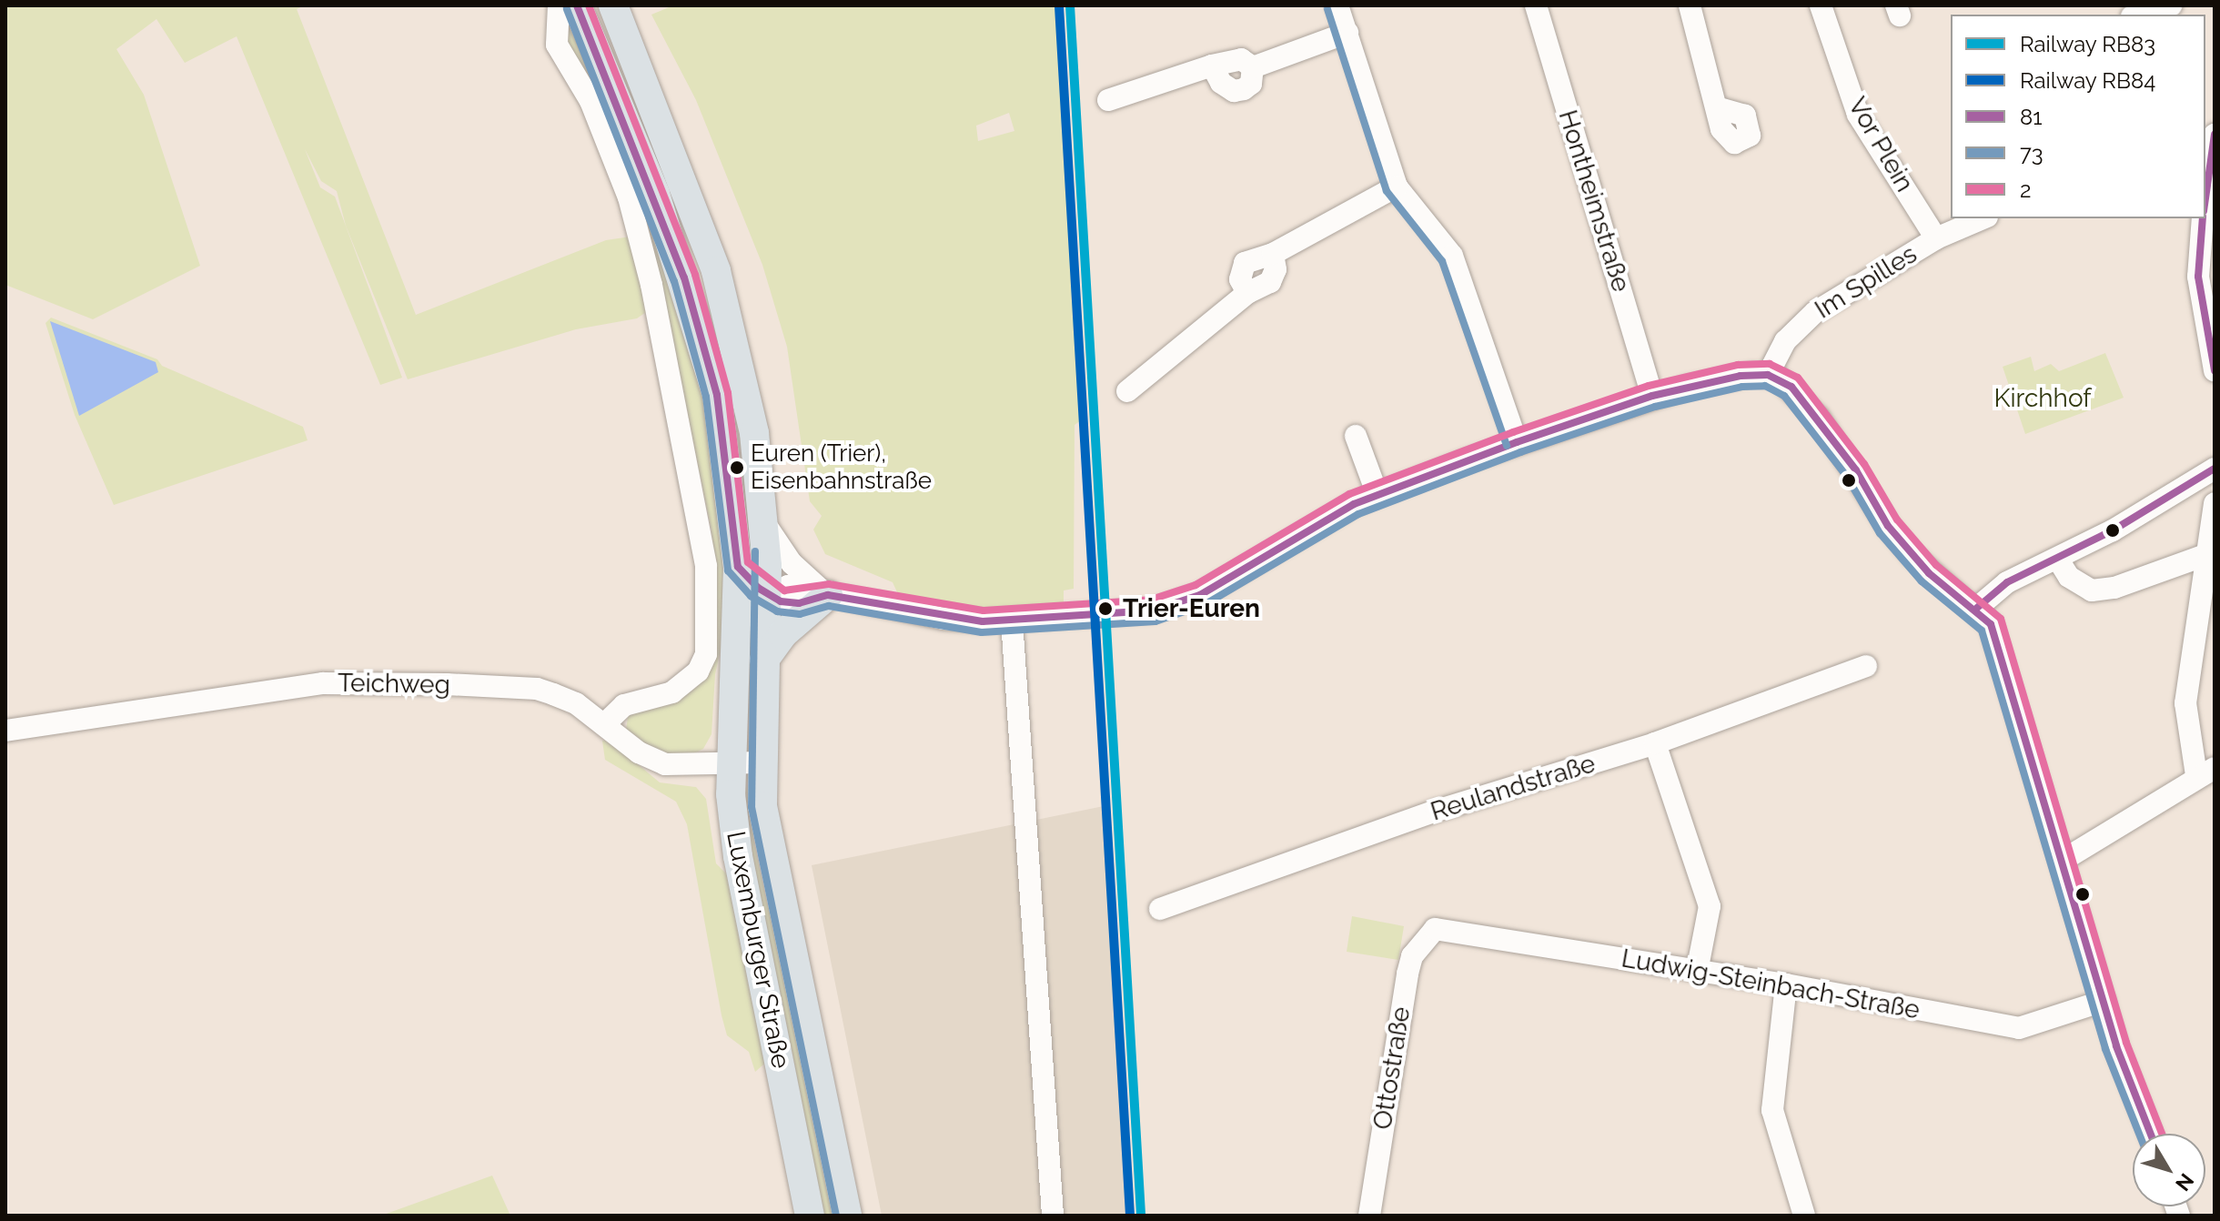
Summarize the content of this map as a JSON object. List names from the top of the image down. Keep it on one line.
{"streets":{"main road":["Luxemburger Straße"],"street":["Vor Plein","Hontheimstraße","Im Spilles","Teichweg","Reulandstraße","Ludwig-Steinbach-Straße","Ottostraße"]},"crossings":[["Vor Plein","Im Spilles"],["Teichweg","Luxemburger Straße"],["Ludwig-Steinbach-Straße","Ottostraße"]],"parks":["Kirchhof"],"places":["Euren (Trier), Eisenbahnstraße","Trier-Euren"],"lines":["rail line RB83","transit line 81","transit line 2","rail line RB84","transit line 73"],"legend":["Railway RB83","Railway RB84","81","73","2"],"north":"bottom right"}
